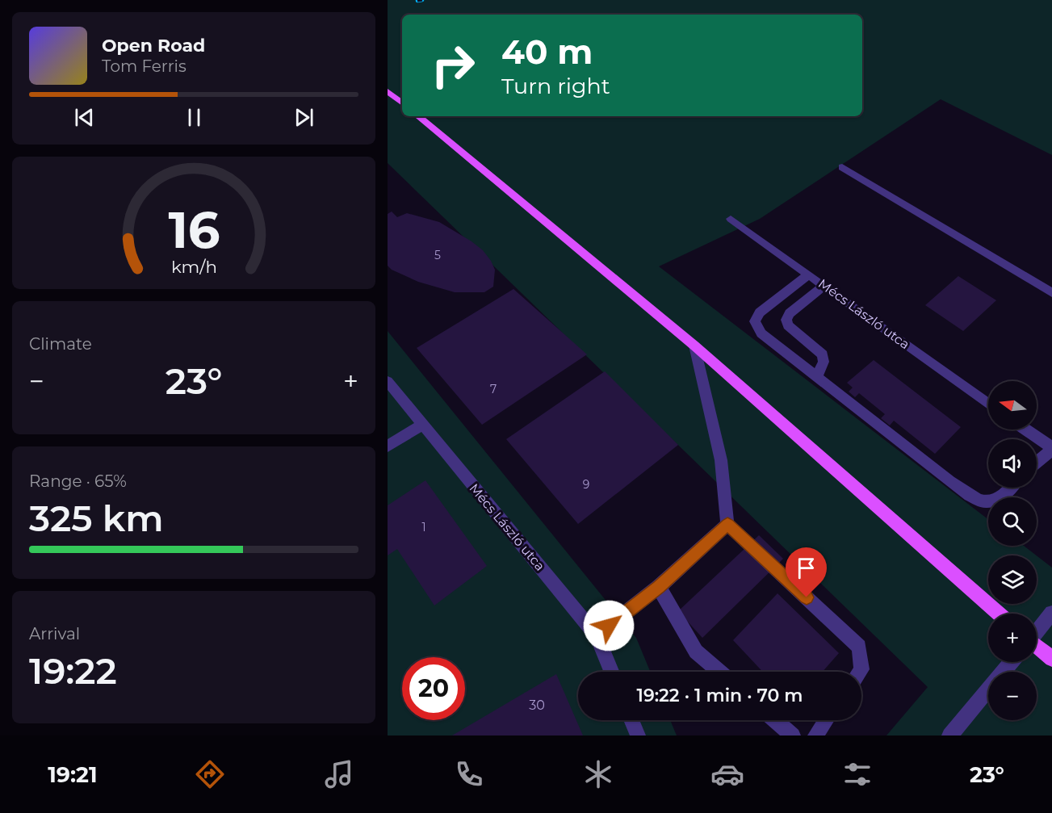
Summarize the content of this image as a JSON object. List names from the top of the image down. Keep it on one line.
{"streets":{"street":["Mécs László utca"]},"house_numbers":["5","7","9","1","30"],"north":"left","page":{"turn":["40 m","Turn right"],"song":["Open Road","Tom Ferris"],"tile":["Climate",["Range · 65%","325 km"],["Arrival","19:22"]],"heat":["−","23°","+"],"map_buttons":["+","−"],"limit":"20","trip":"19:22 · 1 min · 70 m","tabs":["19:21","23°"],"gauge":["16","km/h"]}}
